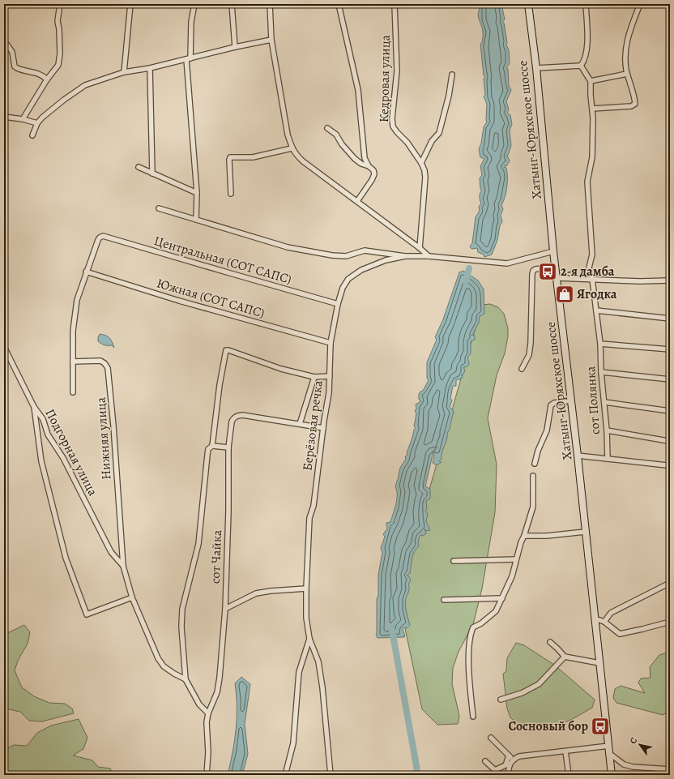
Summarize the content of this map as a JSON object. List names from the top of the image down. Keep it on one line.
{"streets":{"main road":["Хатынг-Юряхское шоссе"],"street":["Кедровая улица","Центральная (СОТ САПС)","Южная (СОТ САПС)","сот Полянка","Берёзовая речка","Нижняя улица","Подгорная улица","сот Чайка"]},"crossings":[["Центральная (СОТ САПС)","Южная (СОТ САПС)"],["Центральная (СОТ САПС)","Берёзовая речка"],["Южная (СОТ САПС)","Берёзовая речка"],["Нижняя улица","Подгорная улица"]],"places":{"bus stop":["2-я дамба","Сосновый бор"],"shop":["Ягодка"]},"north":"top left"}
